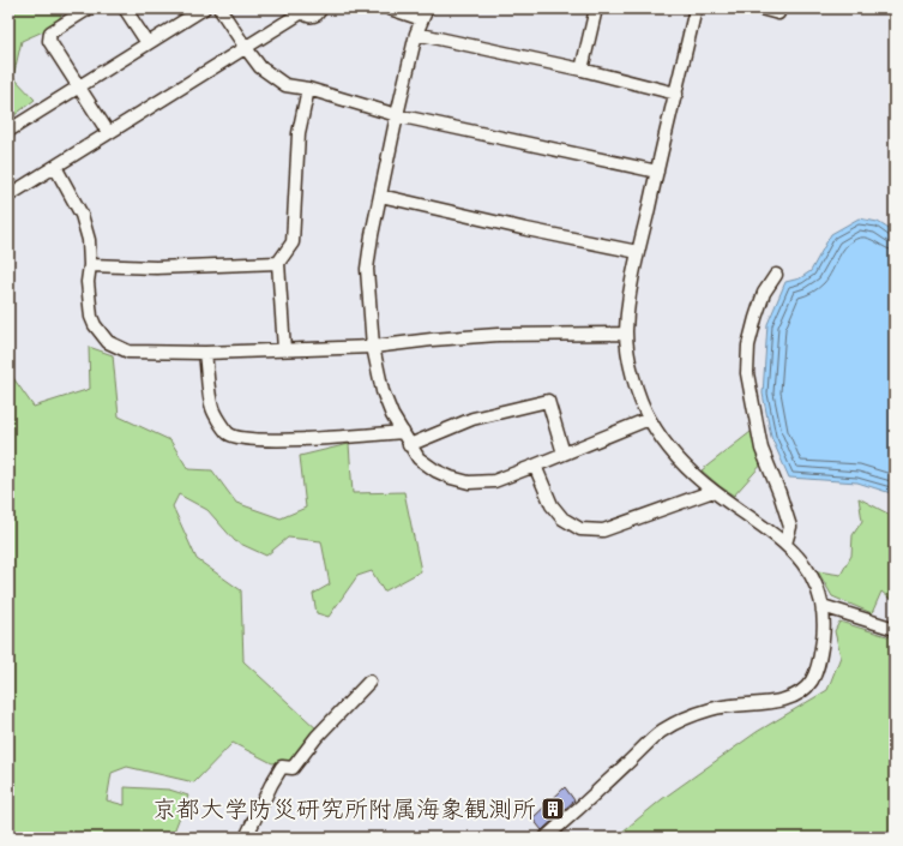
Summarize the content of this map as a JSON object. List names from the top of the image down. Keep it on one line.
{"places":{"building":["京都大学防災研究所附属海象観測所"]}}
